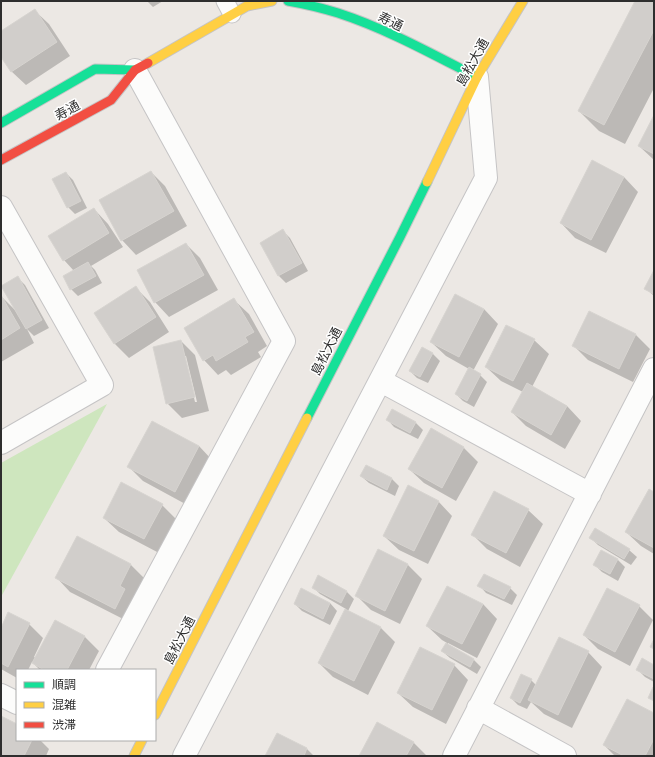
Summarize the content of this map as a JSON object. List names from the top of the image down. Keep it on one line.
{"streets":{"street":["寿通","島松大通"]},"crossings":[["寿通","島松大通"]],"legend":["順調","混雑","渋滞"]}
